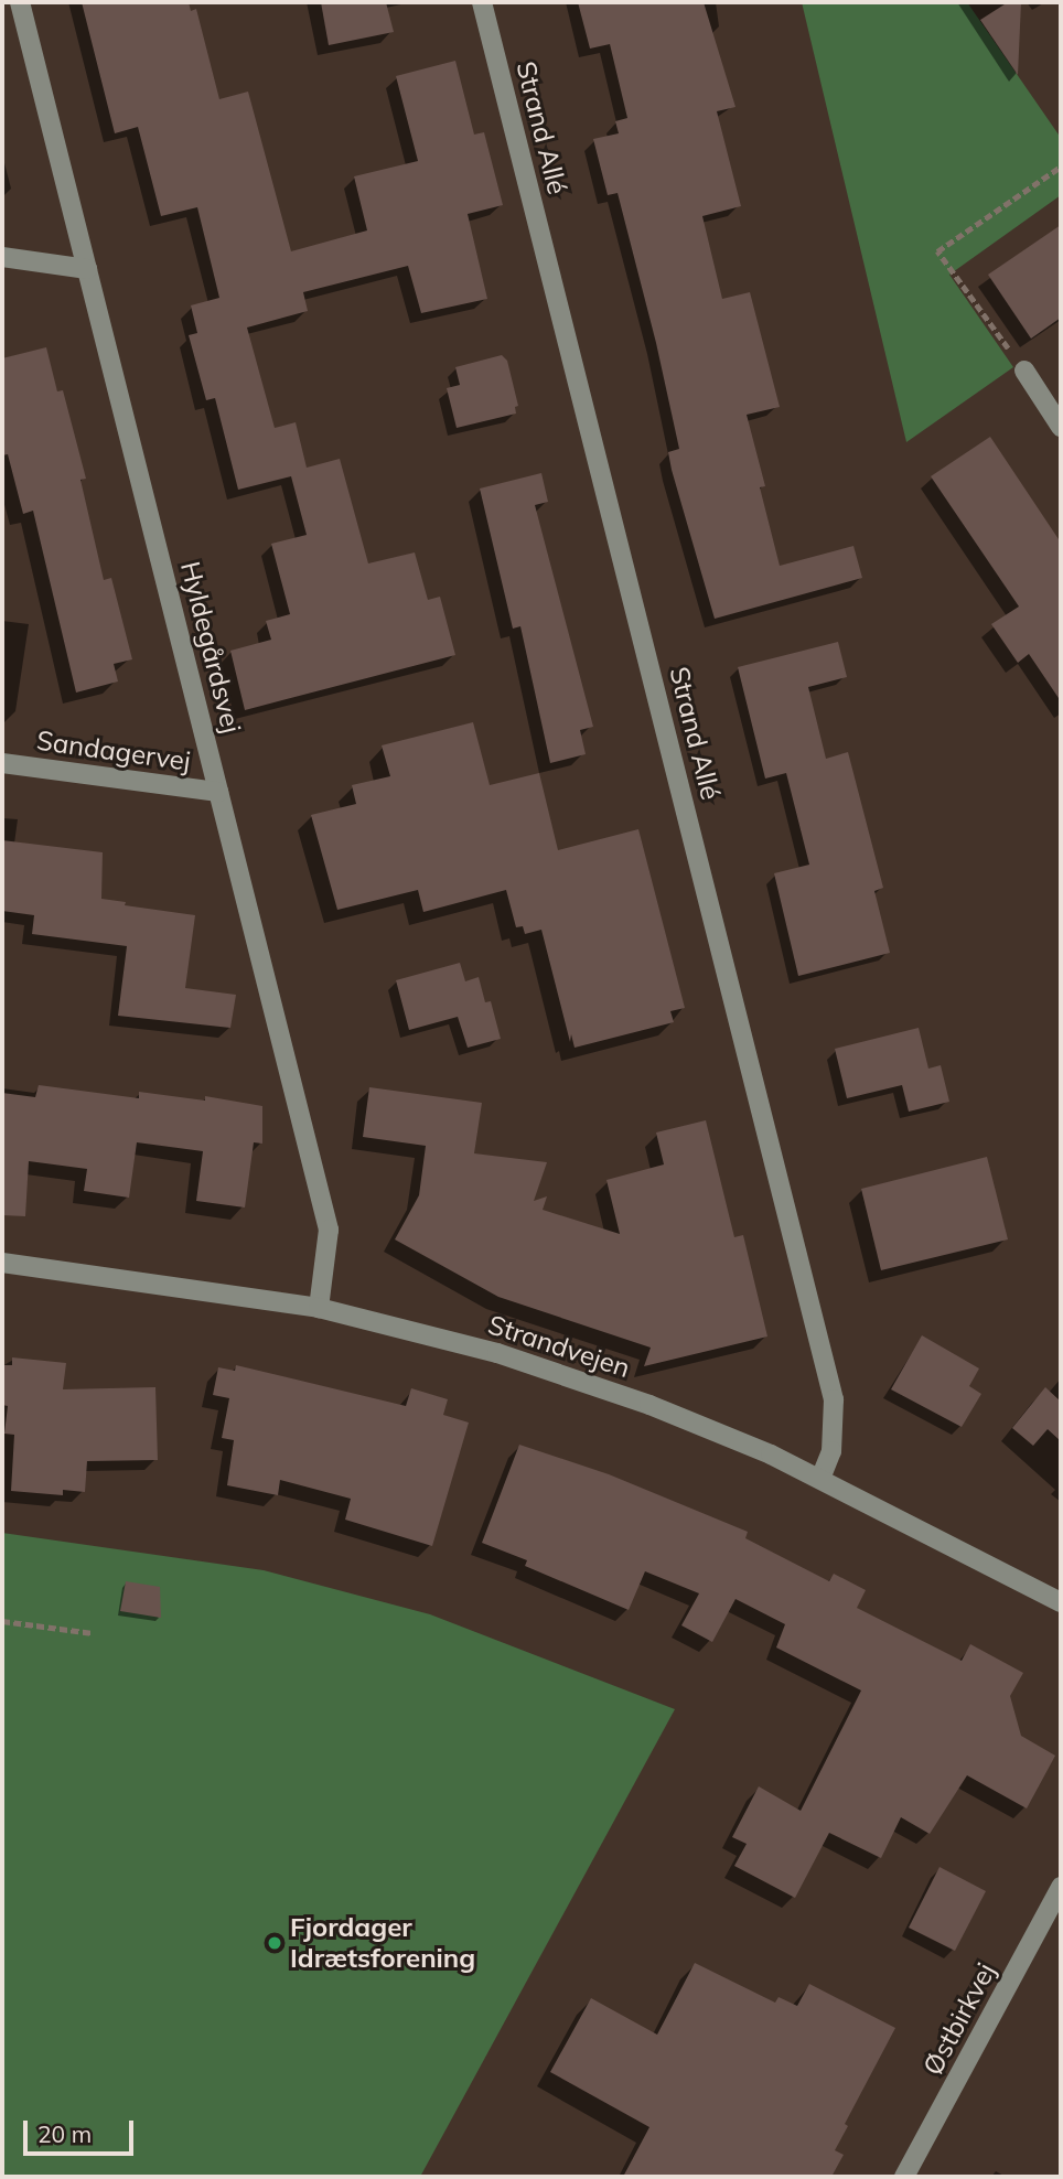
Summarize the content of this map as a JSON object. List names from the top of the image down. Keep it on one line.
{"streets":{"street":["Strand Allé","Hyldegårdsvej","Sandagervej","Strandvejen","Østbirkvej"]},"crossings":[["Strand Allé","Strandvejen"],["Hyldegårdsvej","Sandagervej"],["Hyldegårdsvej","Strandvejen"]],"places":["Fjordager Idrætsforening"],"scale_bar":"20 m"}
